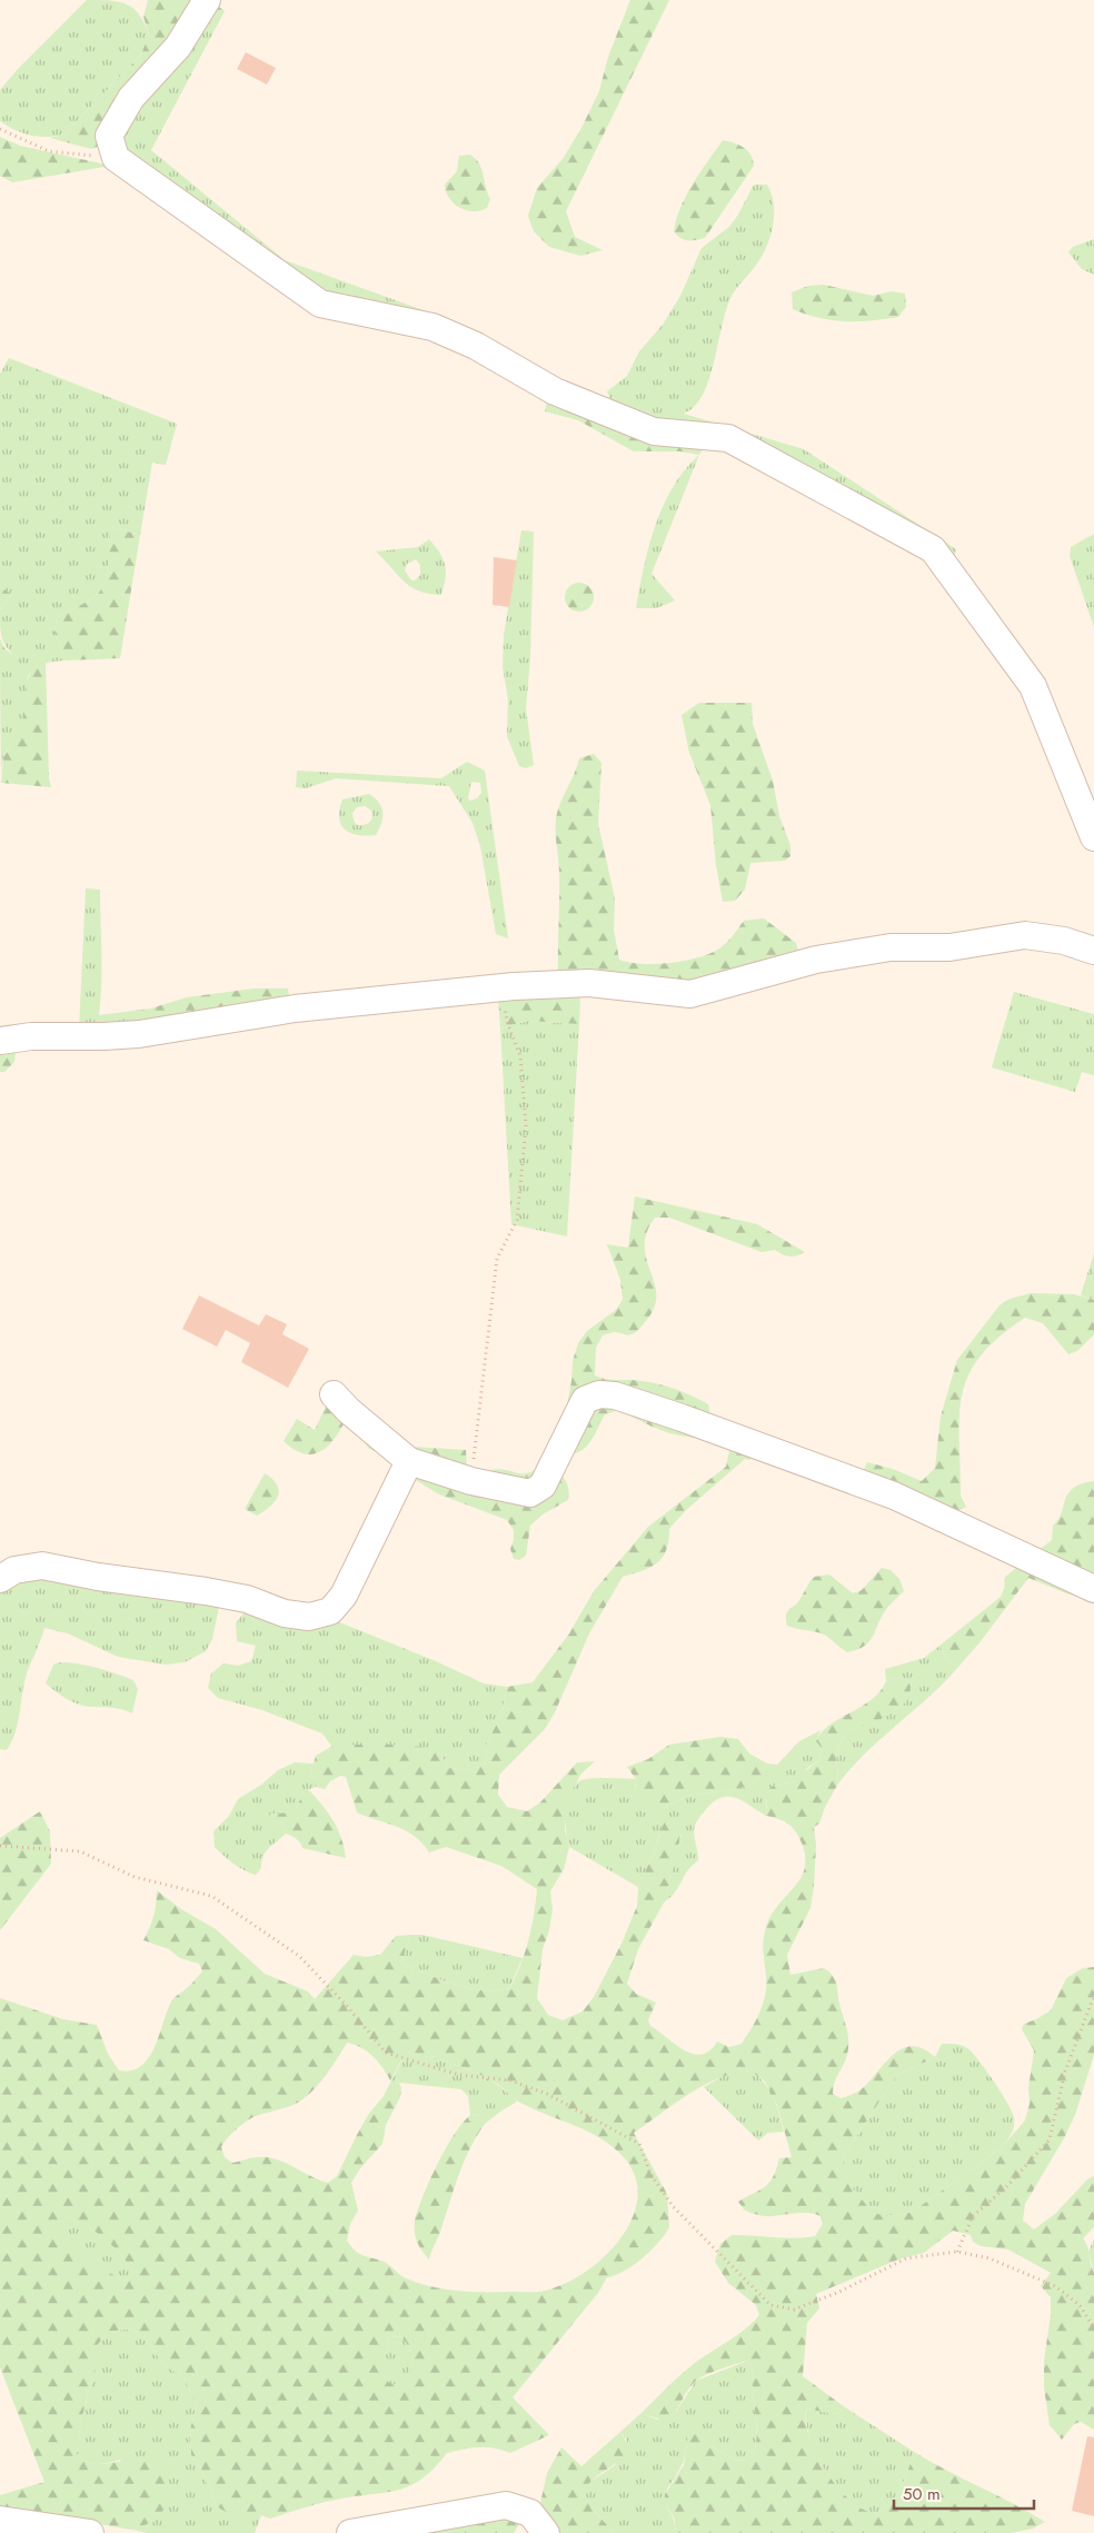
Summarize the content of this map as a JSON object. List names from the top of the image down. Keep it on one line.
{"scale_bar":"50 m"}
